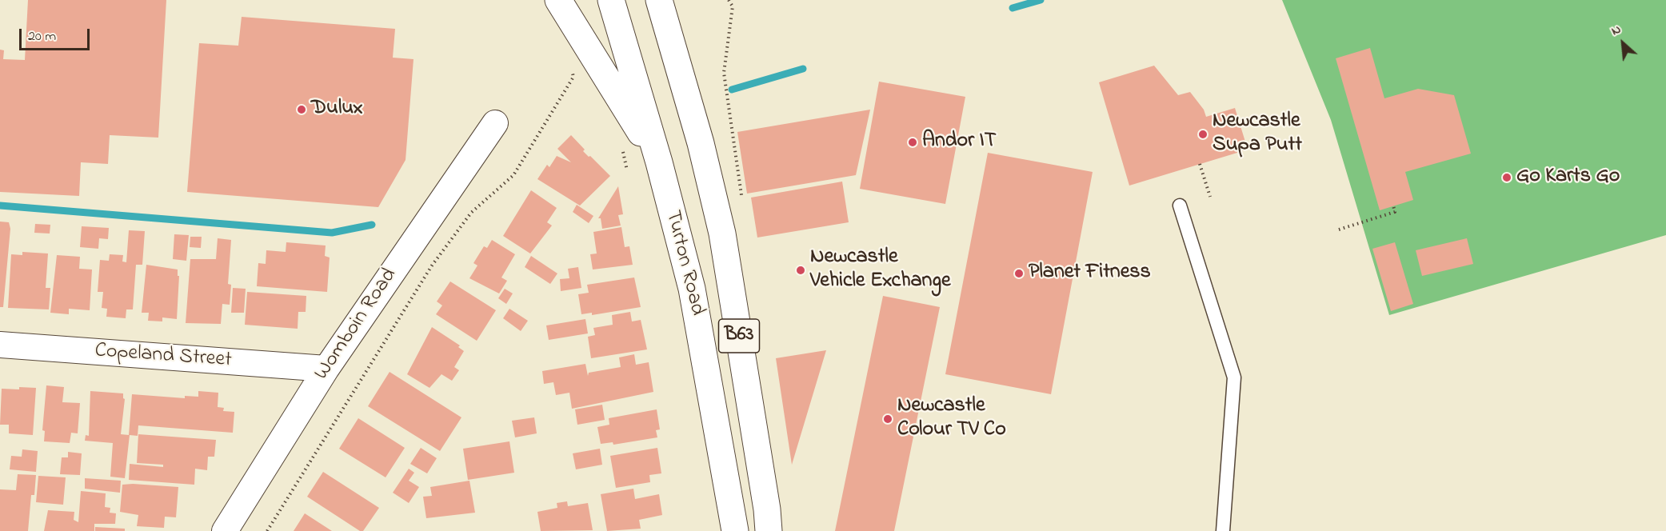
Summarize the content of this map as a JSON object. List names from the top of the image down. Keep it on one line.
{"streets":{"main road":["Turton Road","B63"],"street":["Womboin Road","Copeland Street"]},"crossings":[["Womboin Road","Copeland Street"]],"places":["Dulux","Newcastle Supa Putt","Andor IT","Go Karts Go","Newcastle Vehicle Exchange","Planet Fitness","Newcastle Colour TV Co"],"scale_bar":"20 m","north":"top left"}
